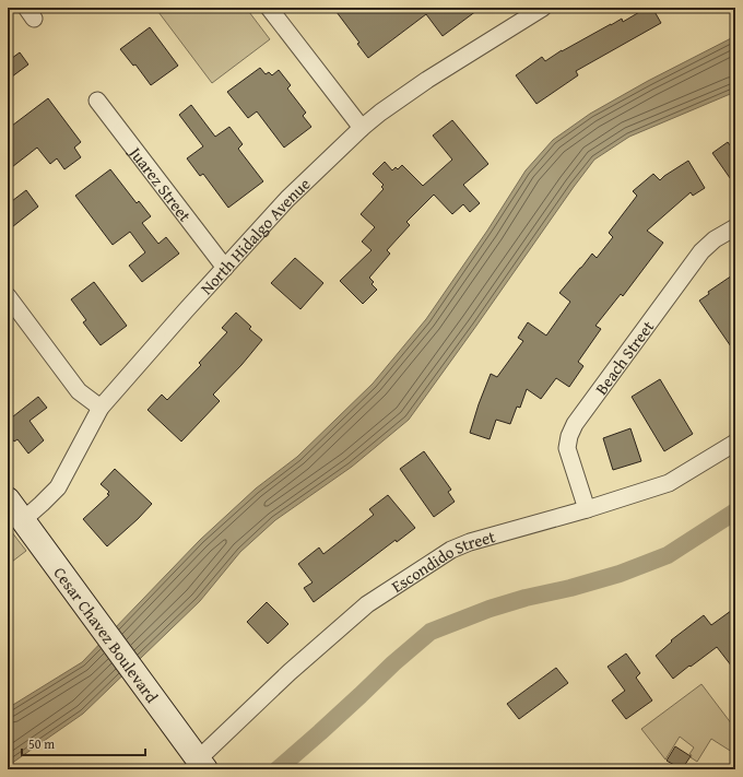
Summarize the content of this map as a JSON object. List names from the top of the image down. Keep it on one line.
{"streets":{"street":["Juarez Street","North Hidalgo Avenue","Beach Street","Escondido Street","Cesar Chavez Boulevard"]},"crossings":[["Juarez Street","North Hidalgo Avenue"],["North Hidalgo Avenue","Cesar Chavez Boulevard"],["Beach Street","Escondido Street"],["Escondido Street","Cesar Chavez Boulevard"]],"scale_bar":"50 m"}
